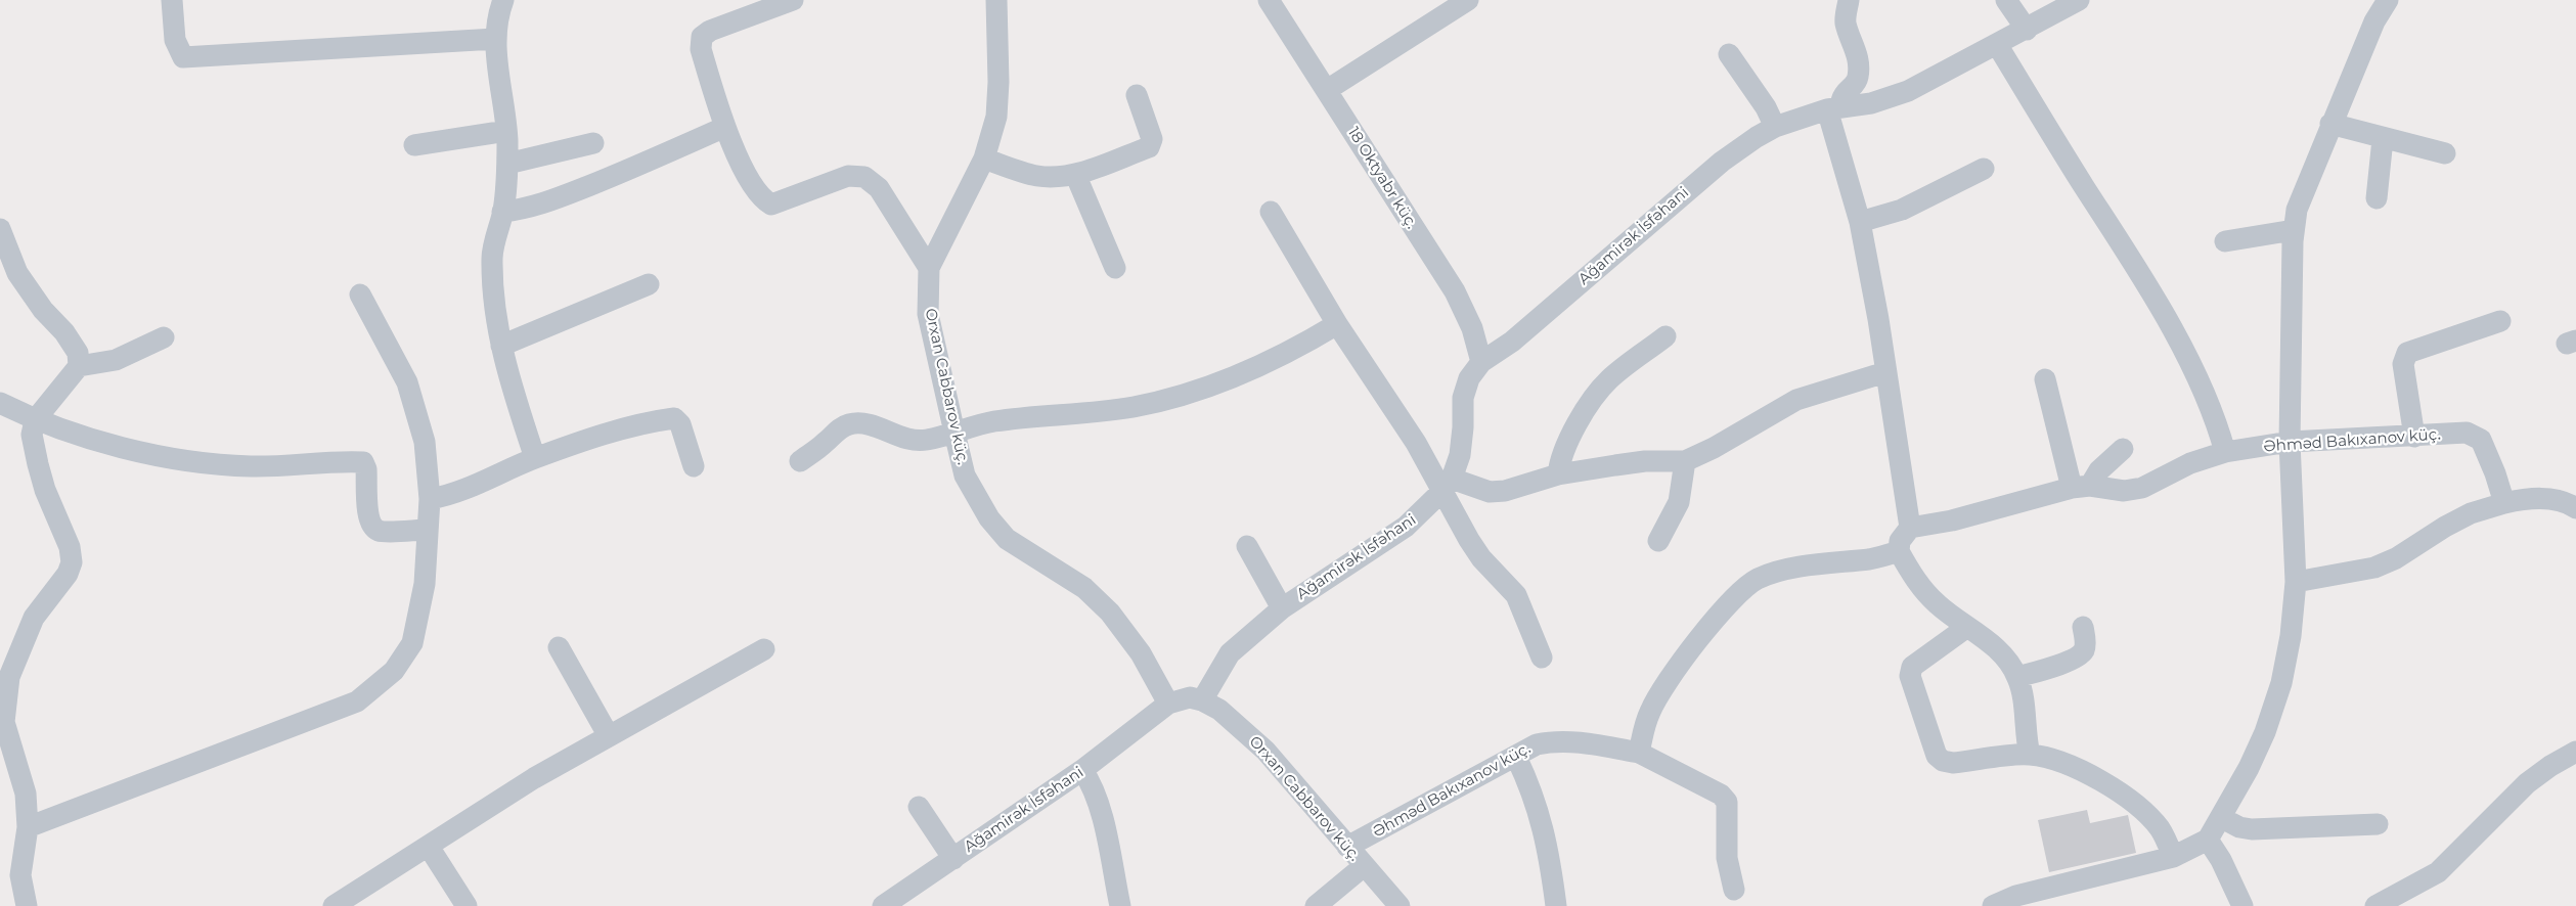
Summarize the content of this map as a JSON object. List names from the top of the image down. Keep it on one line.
{"streets":{"street":["18 Oktyabr küç.","Ağamirək İsfəhani","Orxan Cabbarov küç.","Əhməd Bakıxanov küç."]},"crossings":[["18 Oktyabr küç.","Ağamirək İsfəhani"],["Ağamirək İsfəhani","Orxan Cabbarov küç."],["Orxan Cabbarov küç.","Əhməd Bakıxanov küç."]]}
